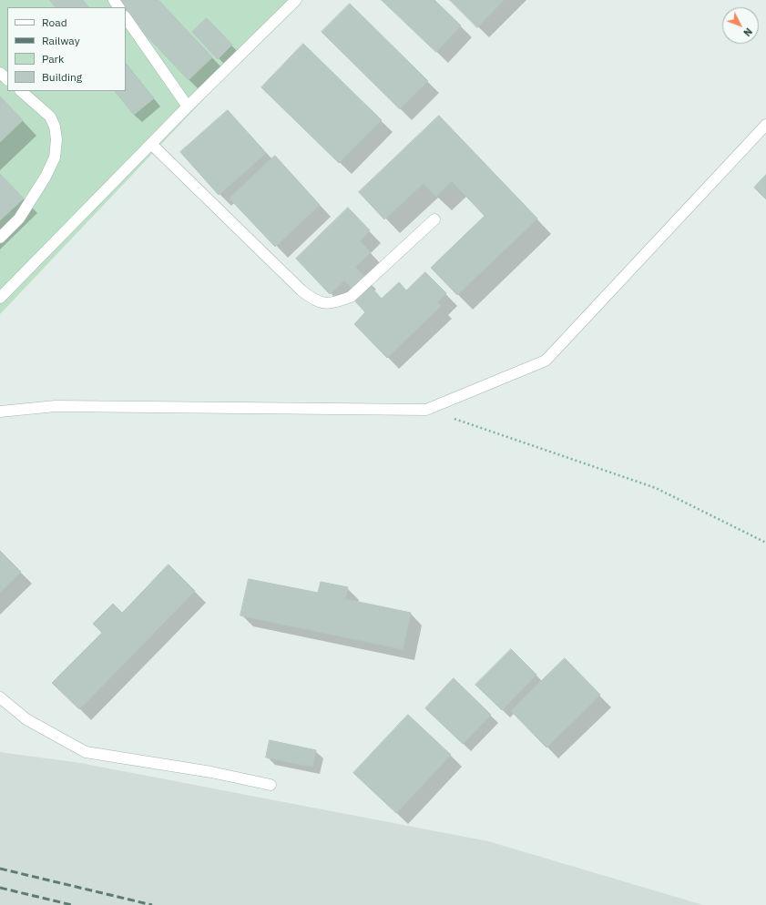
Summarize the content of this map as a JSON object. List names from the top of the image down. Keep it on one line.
{"legend":["Road","Railway","Park","Building"],"north":"bottom right"}
